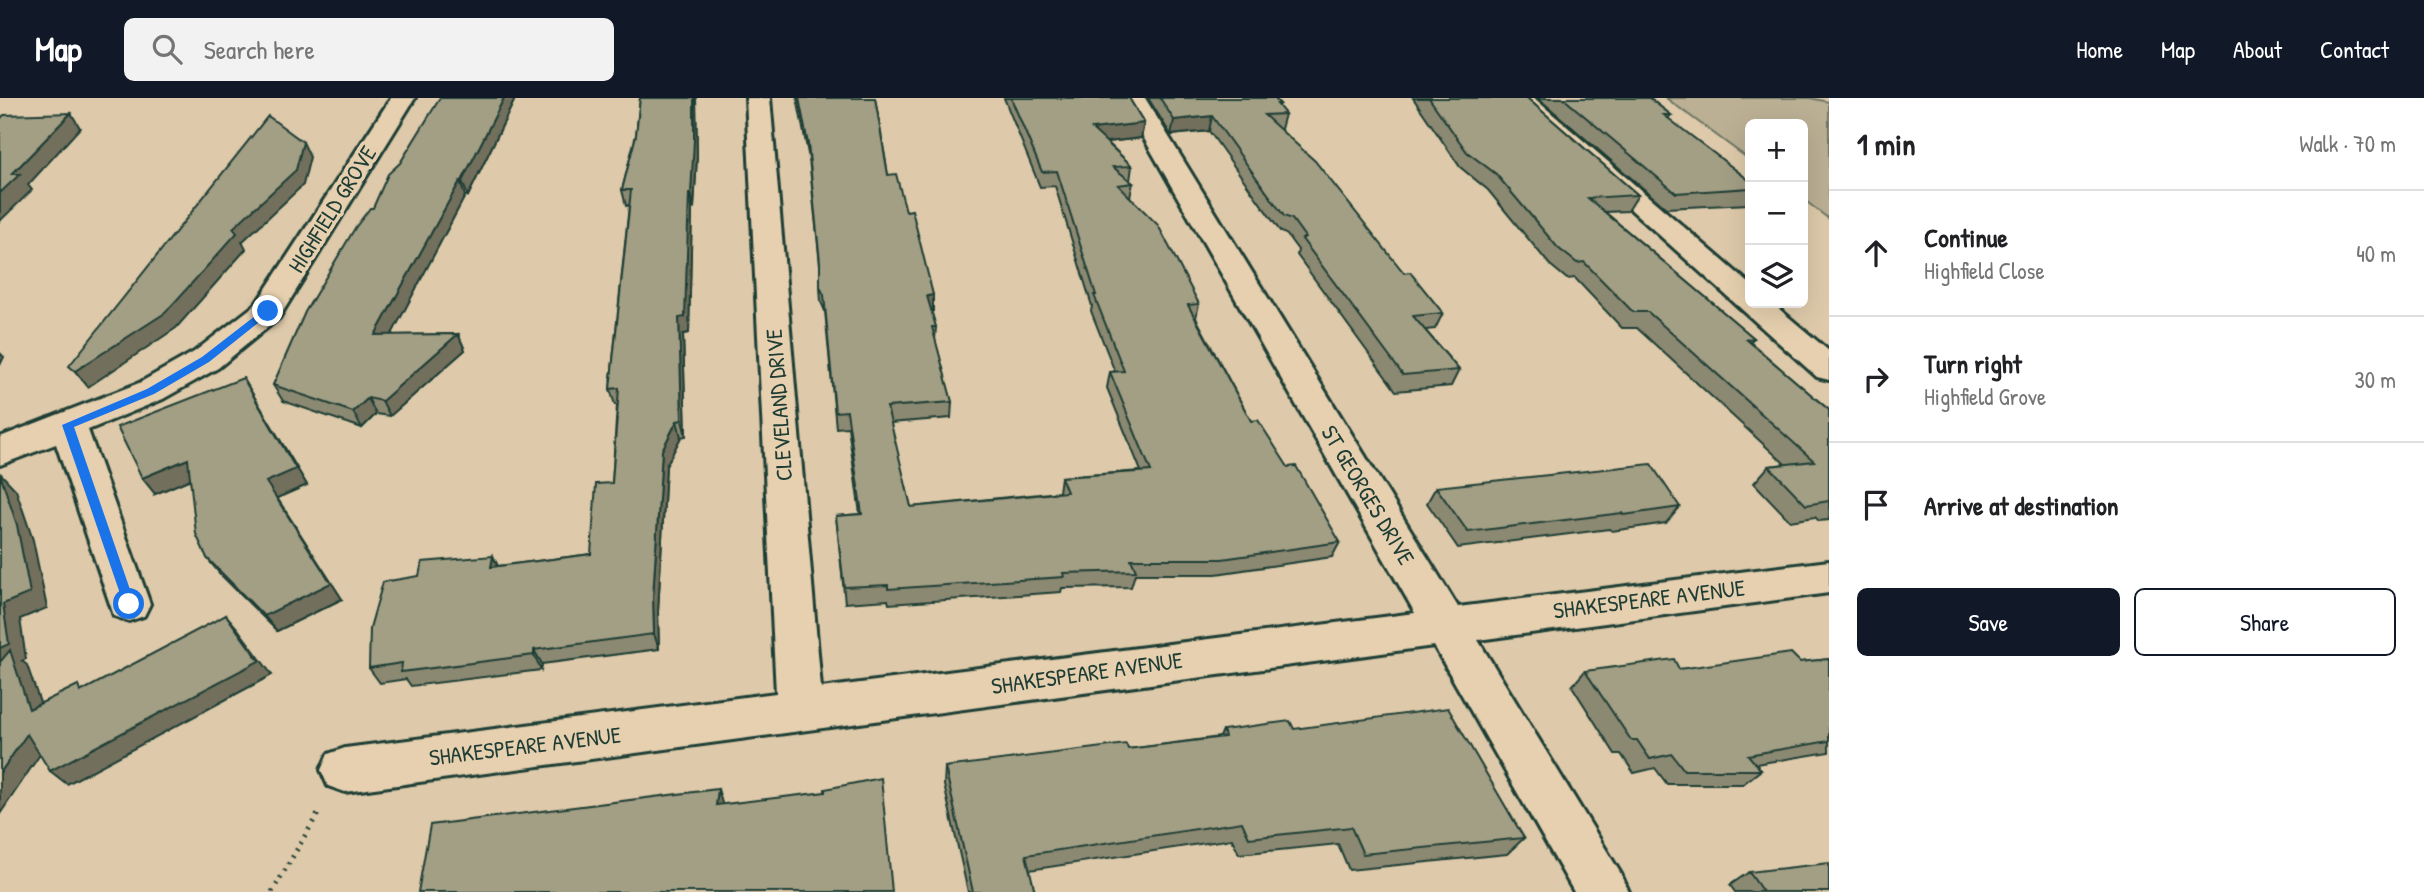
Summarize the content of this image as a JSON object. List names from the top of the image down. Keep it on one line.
{"streets":{"street":["HIGHFIELD GROVE","CLEVELAND DRIVE","ST GEORGES DRIVE","SHAKESPEARE AVENUE"]},"crossings":[["CLEVELAND DRIVE","SHAKESPEARE AVENUE"],["ST GEORGES DRIVE","SHAKESPEARE AVENUE"]],"page":{"header":"Map","search":"Search here","nav":["Home","Map","About","Contact"],"heading":["1 min","Walk · 70 m"],"map_buttons":["+","−"],"list":[["Continue","Highfield Close","40 m"],["Turn right","Highfield Grove","30 m"],"Arrive at destination"],"buttons":["Save","Share"]}}
